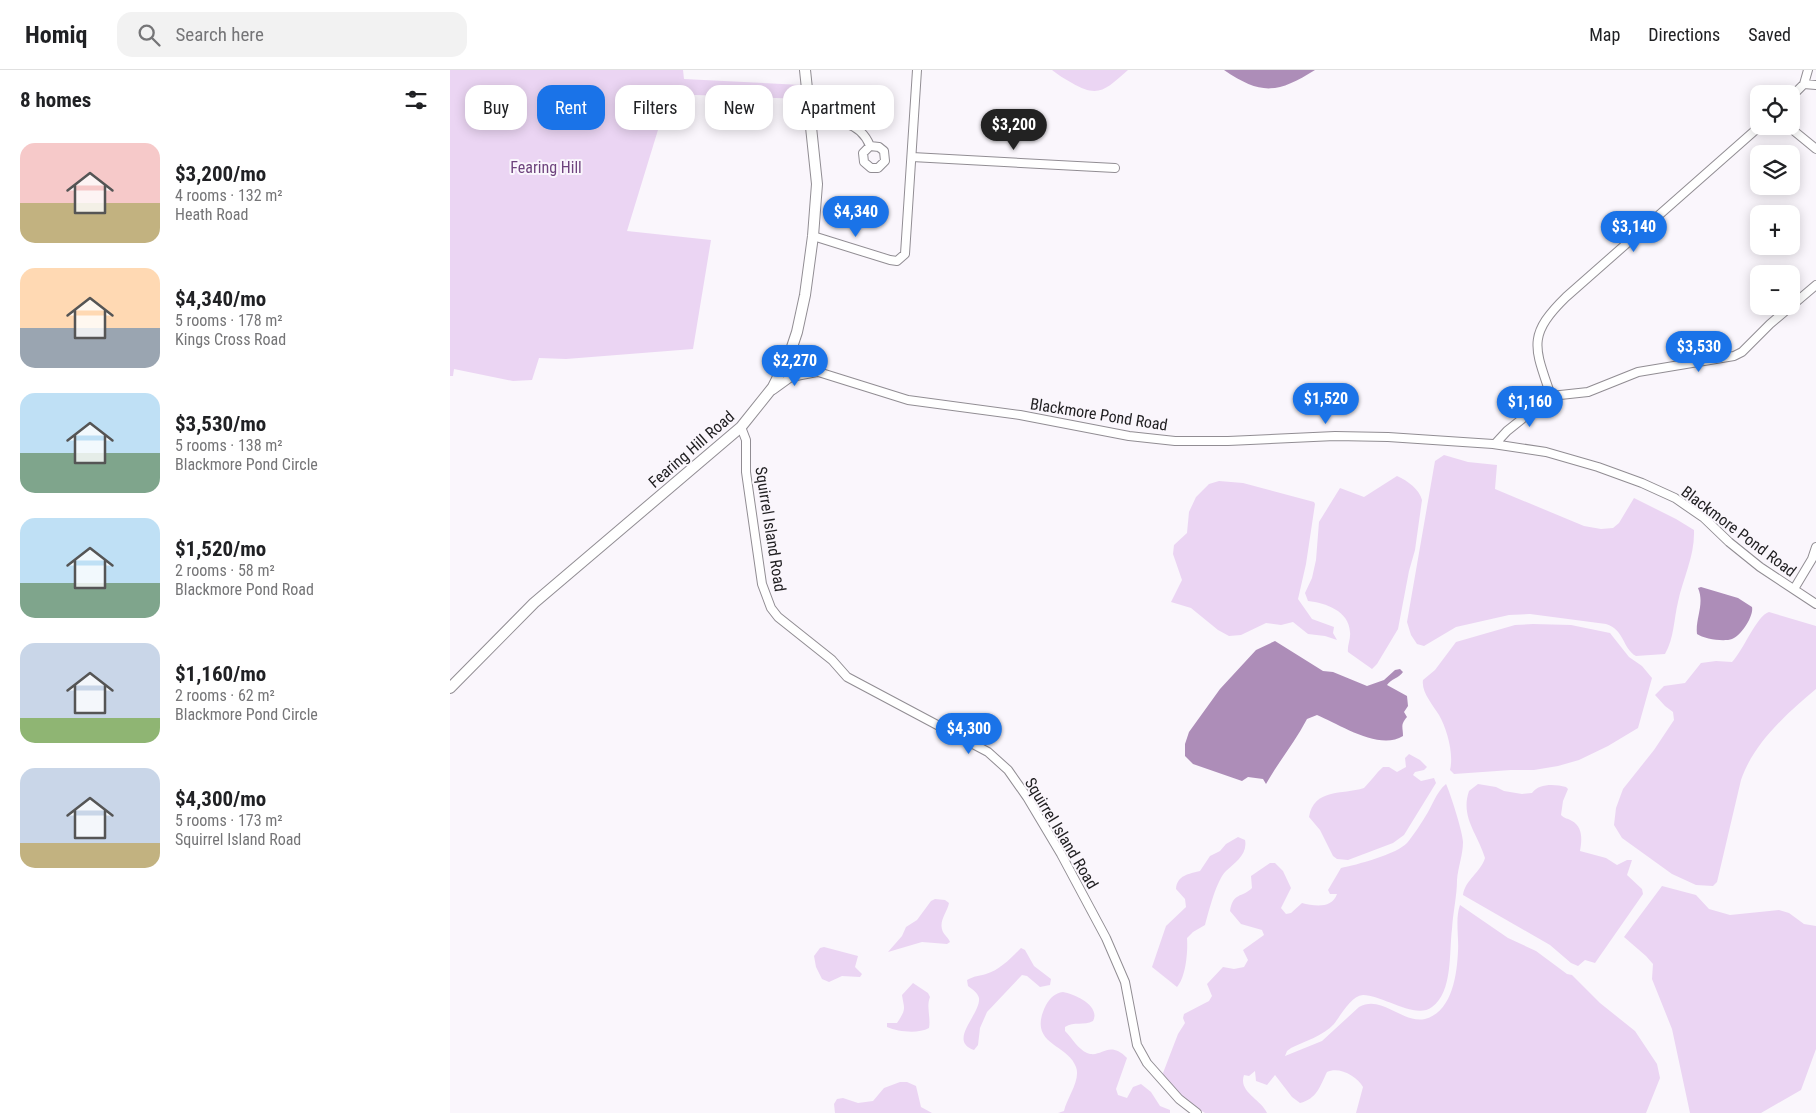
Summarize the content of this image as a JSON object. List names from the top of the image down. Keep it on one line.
{"streets":{"main road":["Fearing Hill Road"],"street":["Blackmore Pond Road","Squirrel Island Road"]},"crossings":[["Blackmore Pond Road","Fearing Hill Road"],["Fearing Hill Road","Squirrel Island Road"]],"parks":["Fearing Hill"],"page":{"header":"Homiq","search":"Search here","nav":["Map","Directions","Saved"],"heading":"8 homes","map_buttons":["+","−"],"chip":["Buy","Rent","Filters","New","Apartment"],"price":["$3,200","$4,340","$3,140","$3,530","$2,270","$1,520","$1,160","$4,300"],"list":[{"name":"$3,200/mo","note":"4 rooms · 132 m² · Heath Road"},{"name":"$4,340/mo","note":"5 rooms · 178 m² · Kings Cross Road"},{"name":"$3,530/mo","note":"5 rooms · 138 m² · Blackmore Pond Circle"},{"name":"$1,520/mo","note":"2 rooms · 58 m² · Blackmore Pond Road"},{"name":"$1,160/mo","note":"2 rooms · 62 m² · Blackmore Pond Circle"},{"name":"$4,300/mo","note":"5 rooms · 173 m² · Squirrel Island Road"}]}}
